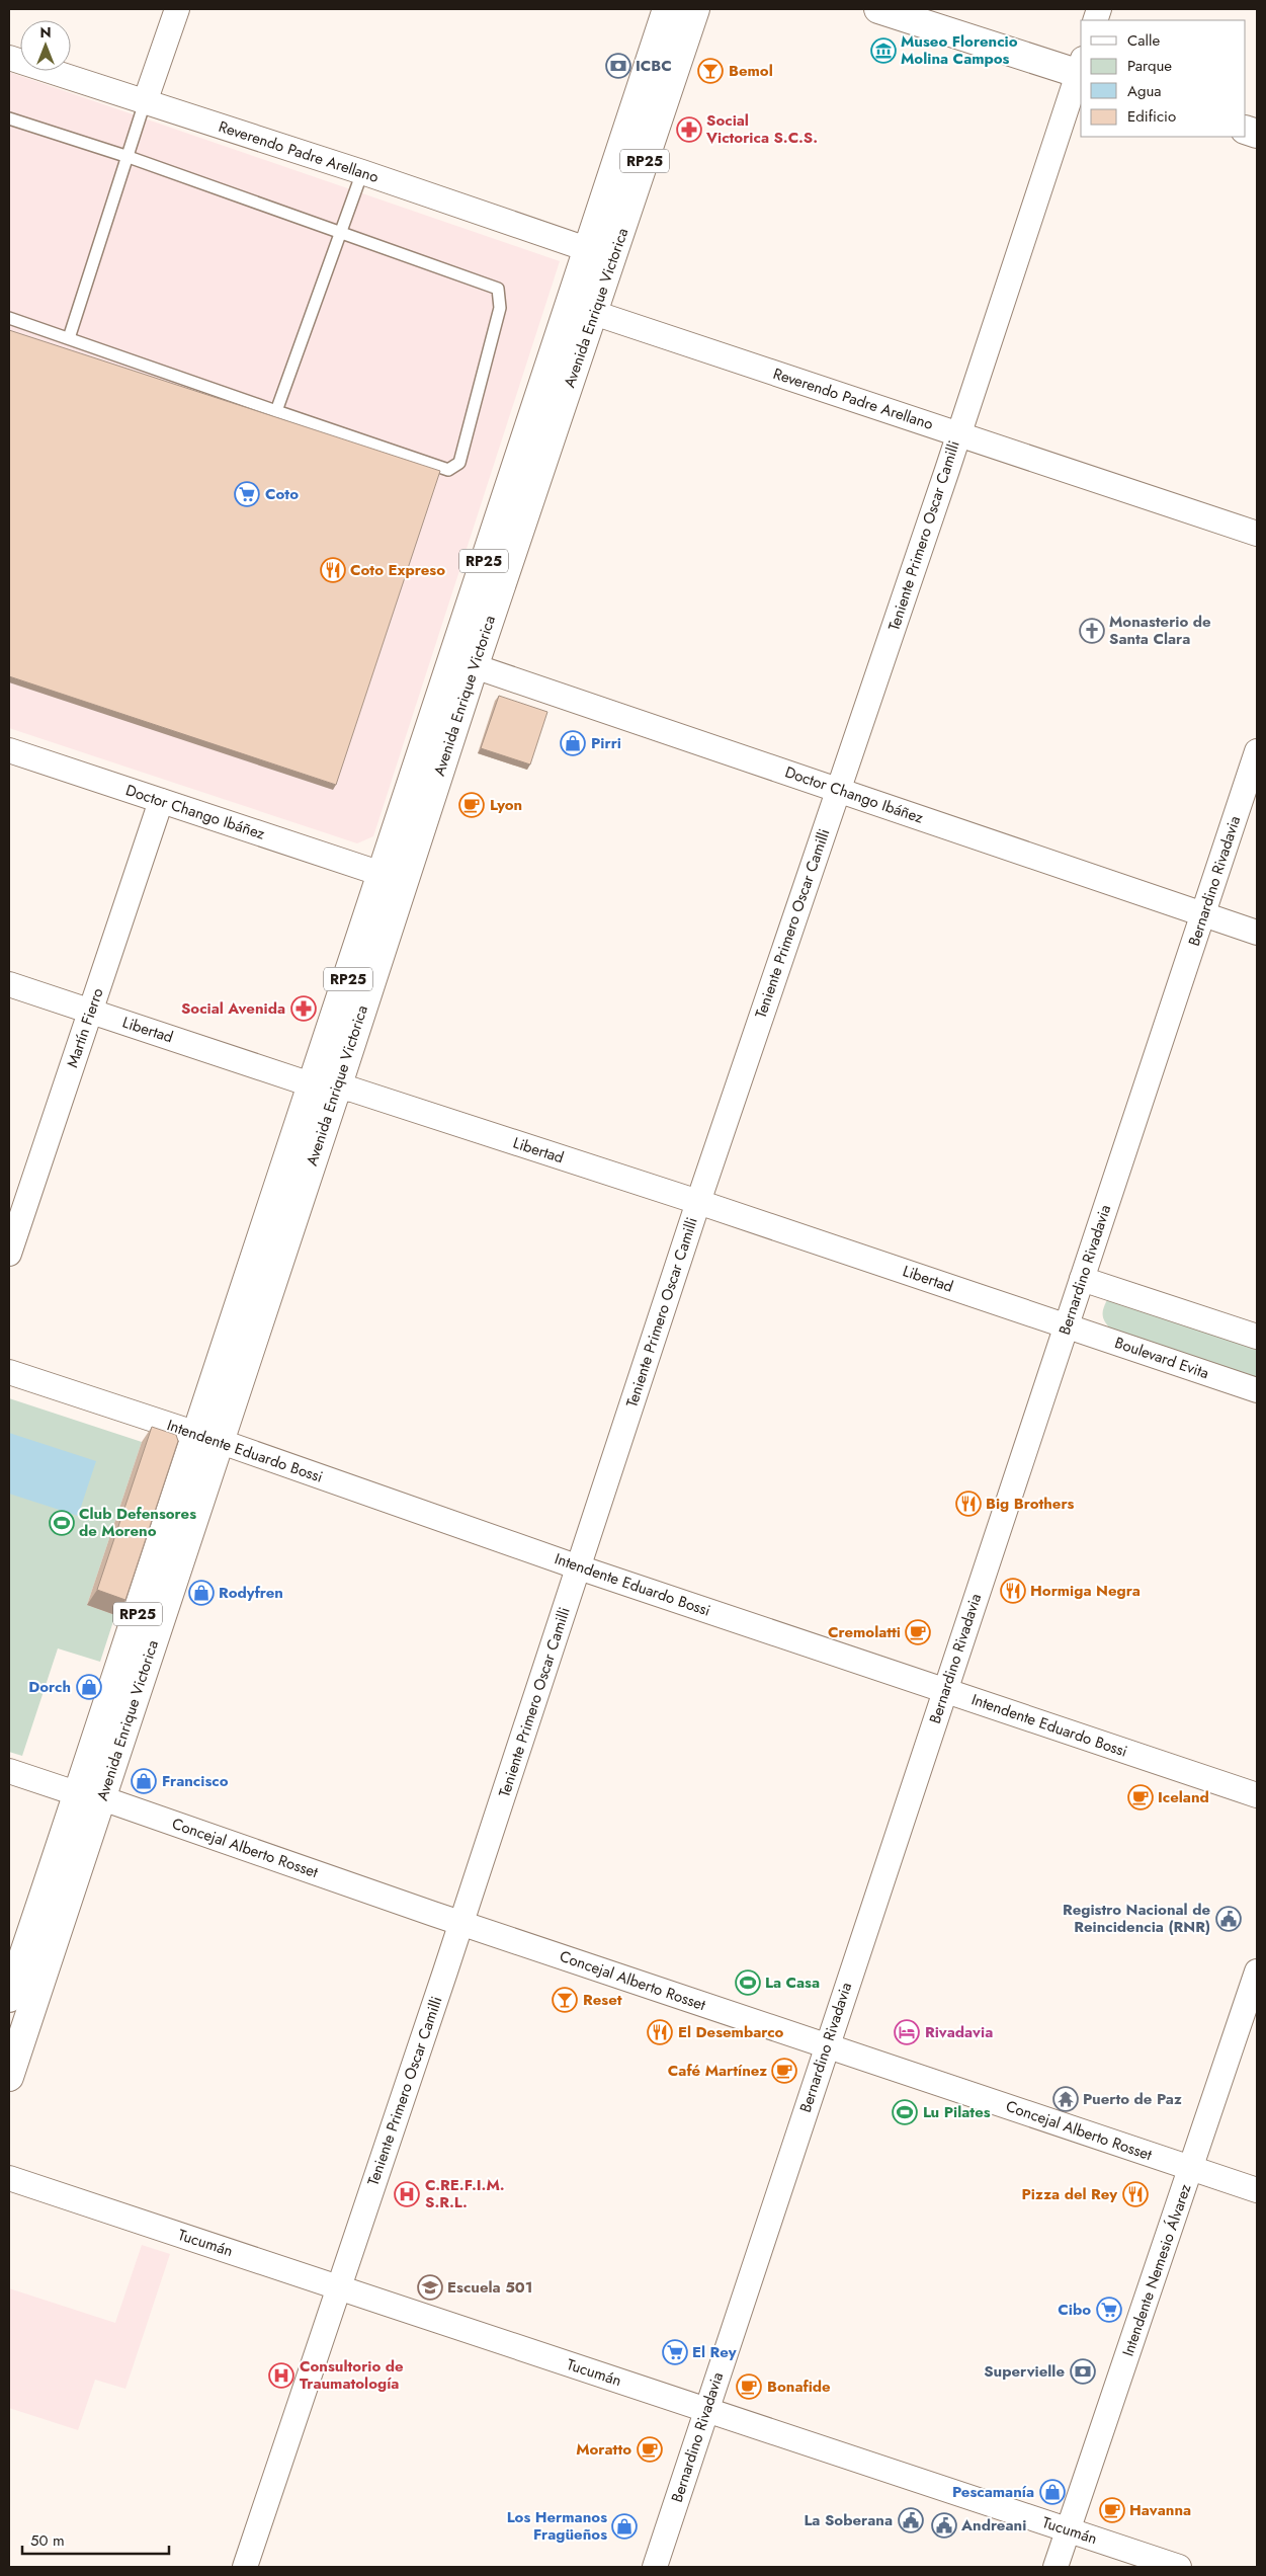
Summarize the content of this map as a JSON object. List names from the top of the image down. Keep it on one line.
{"streets":{"main road":["RP25","Avenida Enrique Victorica"],"street":["Reverendo Padre Arellano","Teniente Primero Oscar Camilli","Doctor Chango Ibáñez","Bernardino Rivadavia","Martín Fierro","Libertad","Boulevard Evita","Intendente Eduardo Bossi","Concejal Alberto Rosset","Tucumán","Intendente Nemesio Álvarez"]},"crossings":[["Reverendo Padre Arellano","Avenida Enrique Victorica"],["Reverendo Padre Arellano","Teniente Primero Oscar Camilli"],["Avenida Enrique Victorica","Doctor Chango Ibáñez"],["Avenida Enrique Victorica","Libertad"],["Avenida Enrique Victorica","Intendente Eduardo Bossi"],["Avenida Enrique Victorica","Concejal Alberto Rosset"],["Teniente Primero Oscar Camilli","Doctor Chango Ibáñez"],["Teniente Primero Oscar Camilli","Libertad"],["Teniente Primero Oscar Camilli","Intendente Eduardo Bossi"],["Teniente Primero Oscar Camilli","Concejal Alberto Rosset"],["Teniente Primero Oscar Camilli","Tucumán"],["Doctor Chango Ibáñez","Bernardino Rivadavia"],["Doctor Chango Ibáñez","Martín Fierro"],["Bernardino Rivadavia","Libertad"],["Bernardino Rivadavia","Boulevard Evita"],["Bernardino Rivadavia","Intendente Eduardo Bossi"],["Bernardino Rivadavia","Concejal Alberto Rosset"],["Bernardino Rivadavia","Tucumán"],["Martín Fierro","Libertad"],["Libertad","Boulevard Evita"],["Concejal Alberto Rosset","Intendente Nemesio Álvarez"],["Tucumán","Intendente Nemesio Álvarez"]],"places":{"museum":["Museo Florencio Molina Campos"],"bank":["ICBC","Supervielle"],"bar":["Bemol","Reset"],"pharmacy":["Social Victorica S.C.S.","Social Avenida"],"supermarket":["Coto","Cibo","El Rey"],"restaurant":["Coto Expreso","Big Brothers","Hormiga Negra","El Desembarco","Pizza del Rey"],"church":["Monasterio de Santa Clara"],"shop":["Pirri","Rodyfren","Dorch","Francisco","Pescamanía","Los Hermanos Fragüeños"],"cafe":["Lyon","Cremolatti","Iceland","Café Martínez","Bonafide","Moratto","Havanna"],"sports":["Club Defensores de Moreno","La Casa","Lu Pilates"],"public building":["Registro Nacional de Reincidencia (RNR)","La Soberana","Andreani"],"hotel":["Rivadavia"],"temple":["Puerto de Paz"],"hospital":["C.RE.F.I.M. S.R.L.","Consultorio de Traumatología"],"school or university":["Escuela 501"]},"legend":["Calle","Parque","Agua","Edificio"],"scale_bar":"50 m","north":"top"}
